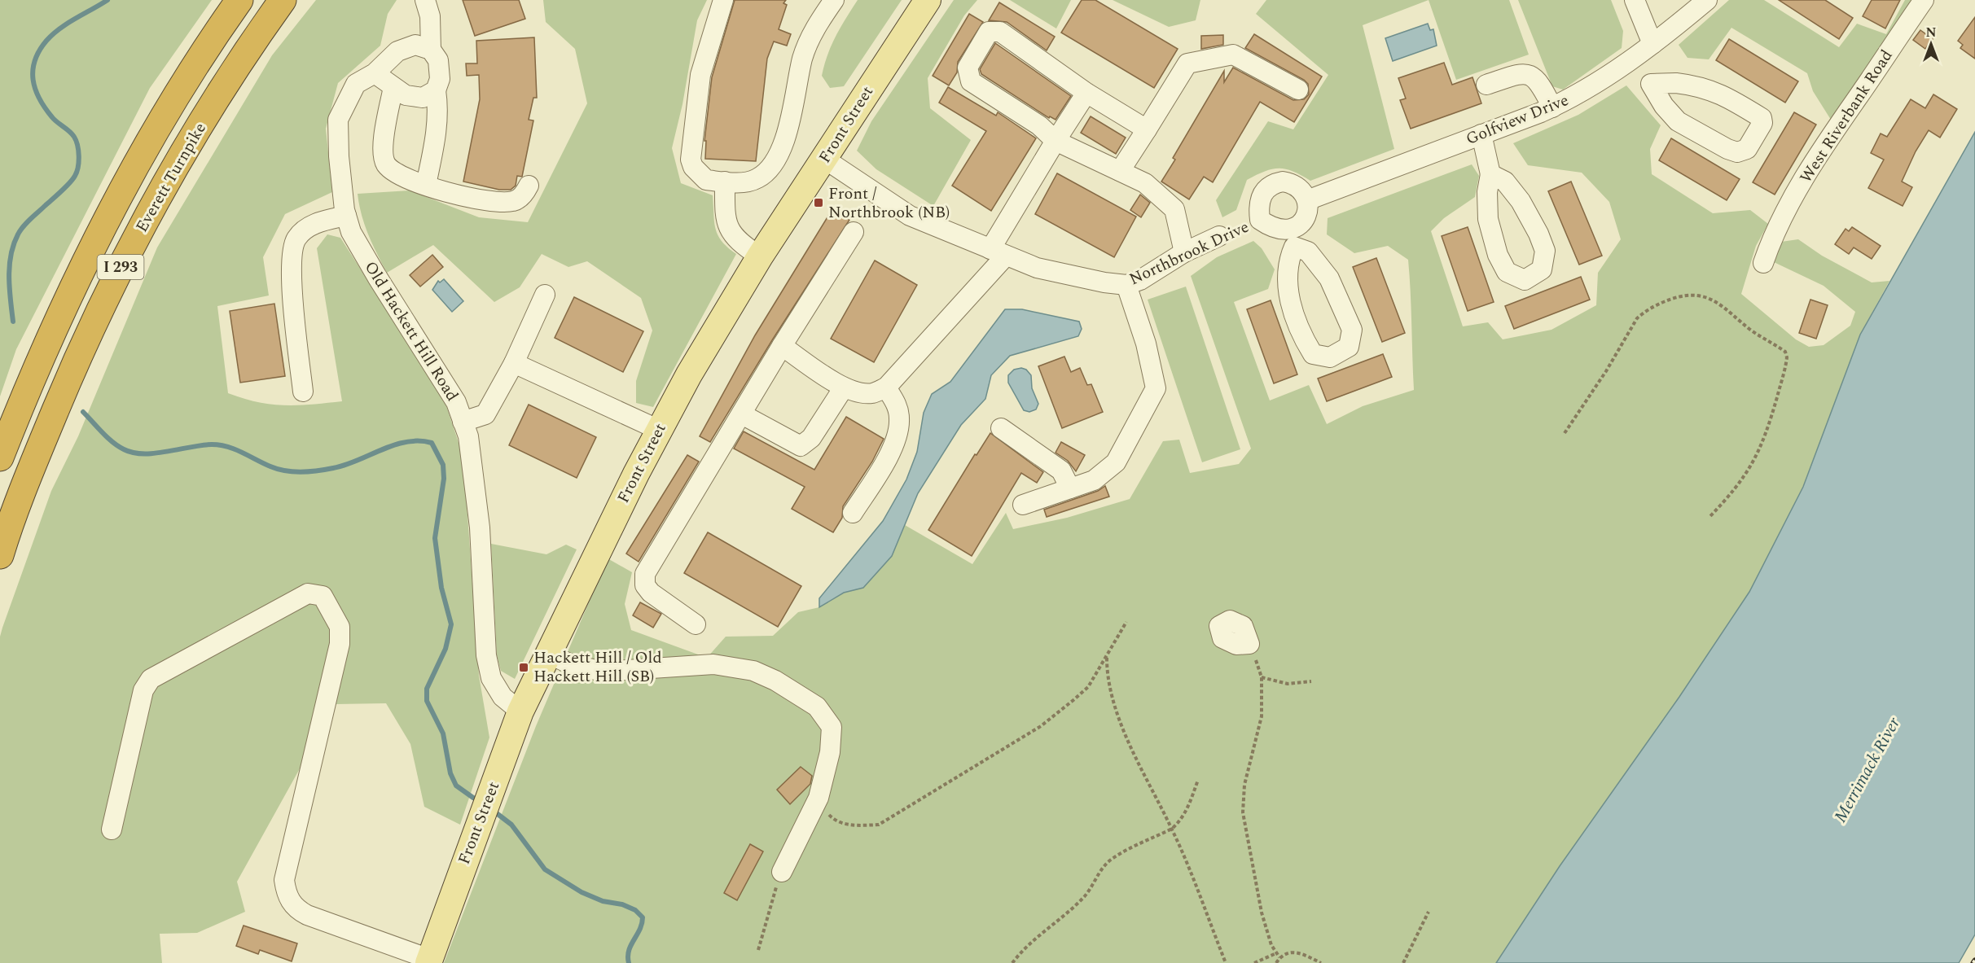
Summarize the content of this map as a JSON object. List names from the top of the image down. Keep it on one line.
{"streets":{"highway":["Everett Turnpike","I 293"],"main road":["Front Street"],"street":["West Riverbank Road","Golfview Drive","Northbrook Drive","Old Hackett Hill Road"]},"crossings":[["Golfview Drive","Northbrook Drive"],["Front Street","Northbrook Drive"],["Front Street","Old Hackett Hill Road"]],"water":["Merrimack River"],"places":{"transit":["Front / Northbrook (NB)","Hackett Hill / Old Hackett Hill (SB)"]},"north":"top"}
